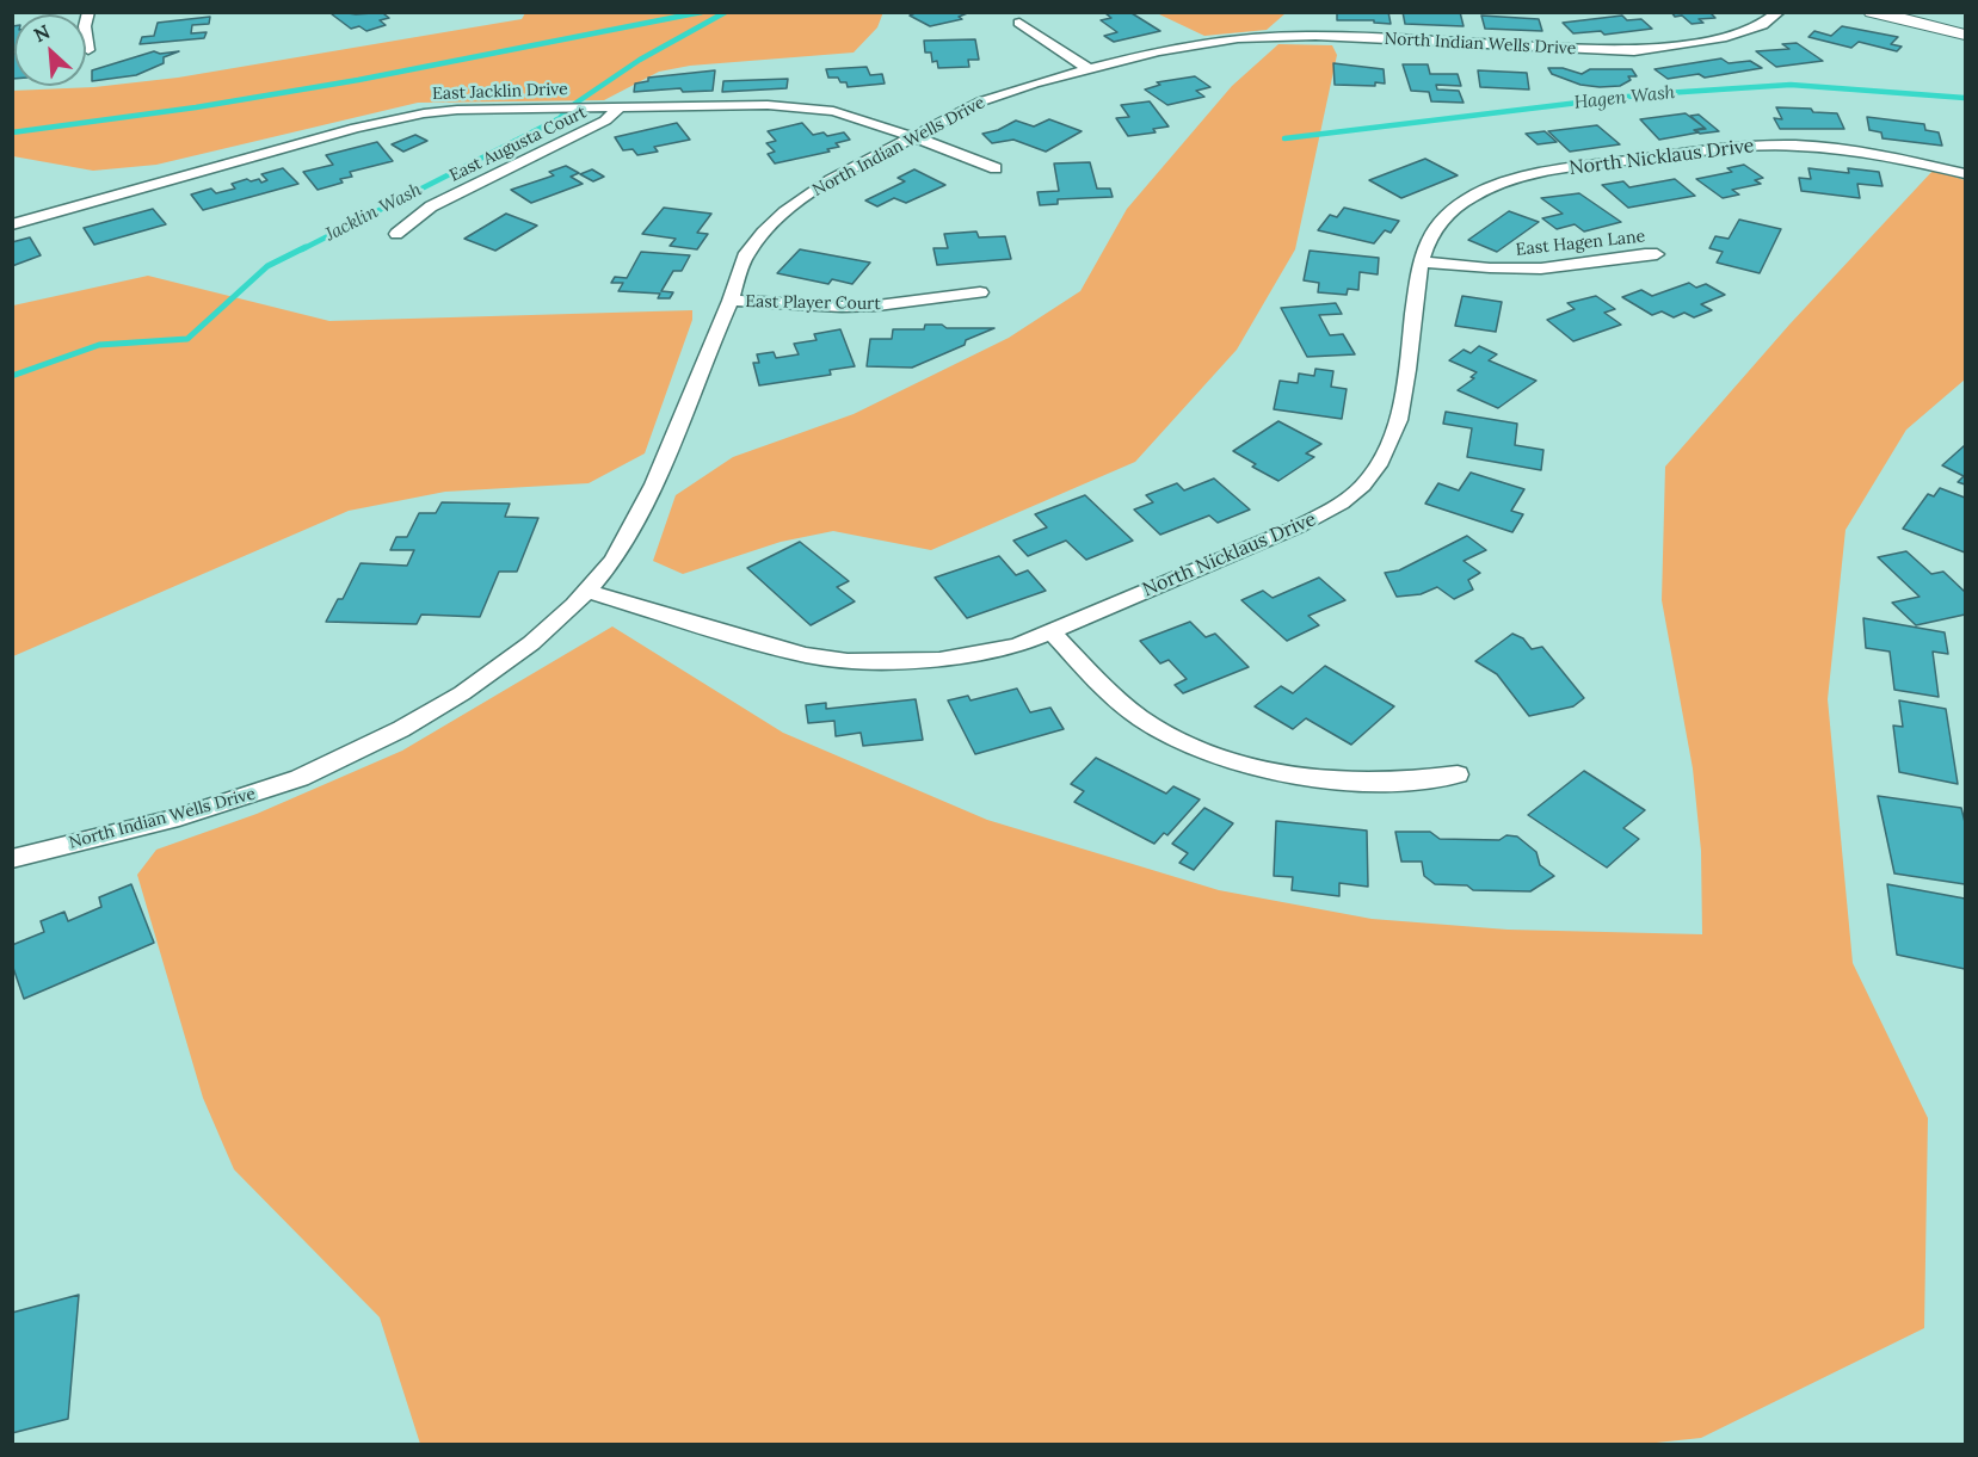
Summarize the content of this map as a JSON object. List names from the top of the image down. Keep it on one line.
{"streets":{"street":["North Indian Wells Drive","East Jacklin Drive","East Augusta Court","North Nicklaus Drive","East Hagen Lane","East Player Court"]},"crossings":[["North Indian Wells Drive","East Jacklin Drive"],["North Indian Wells Drive","North Nicklaus Drive"],["North Indian Wells Drive","East Player Court"],["East Jacklin Drive","East Augusta Court"],["North Nicklaus Drive","East Hagen Lane"]],"water":["Hagen Wash","Jacklin Wash"],"north":"top left"}
